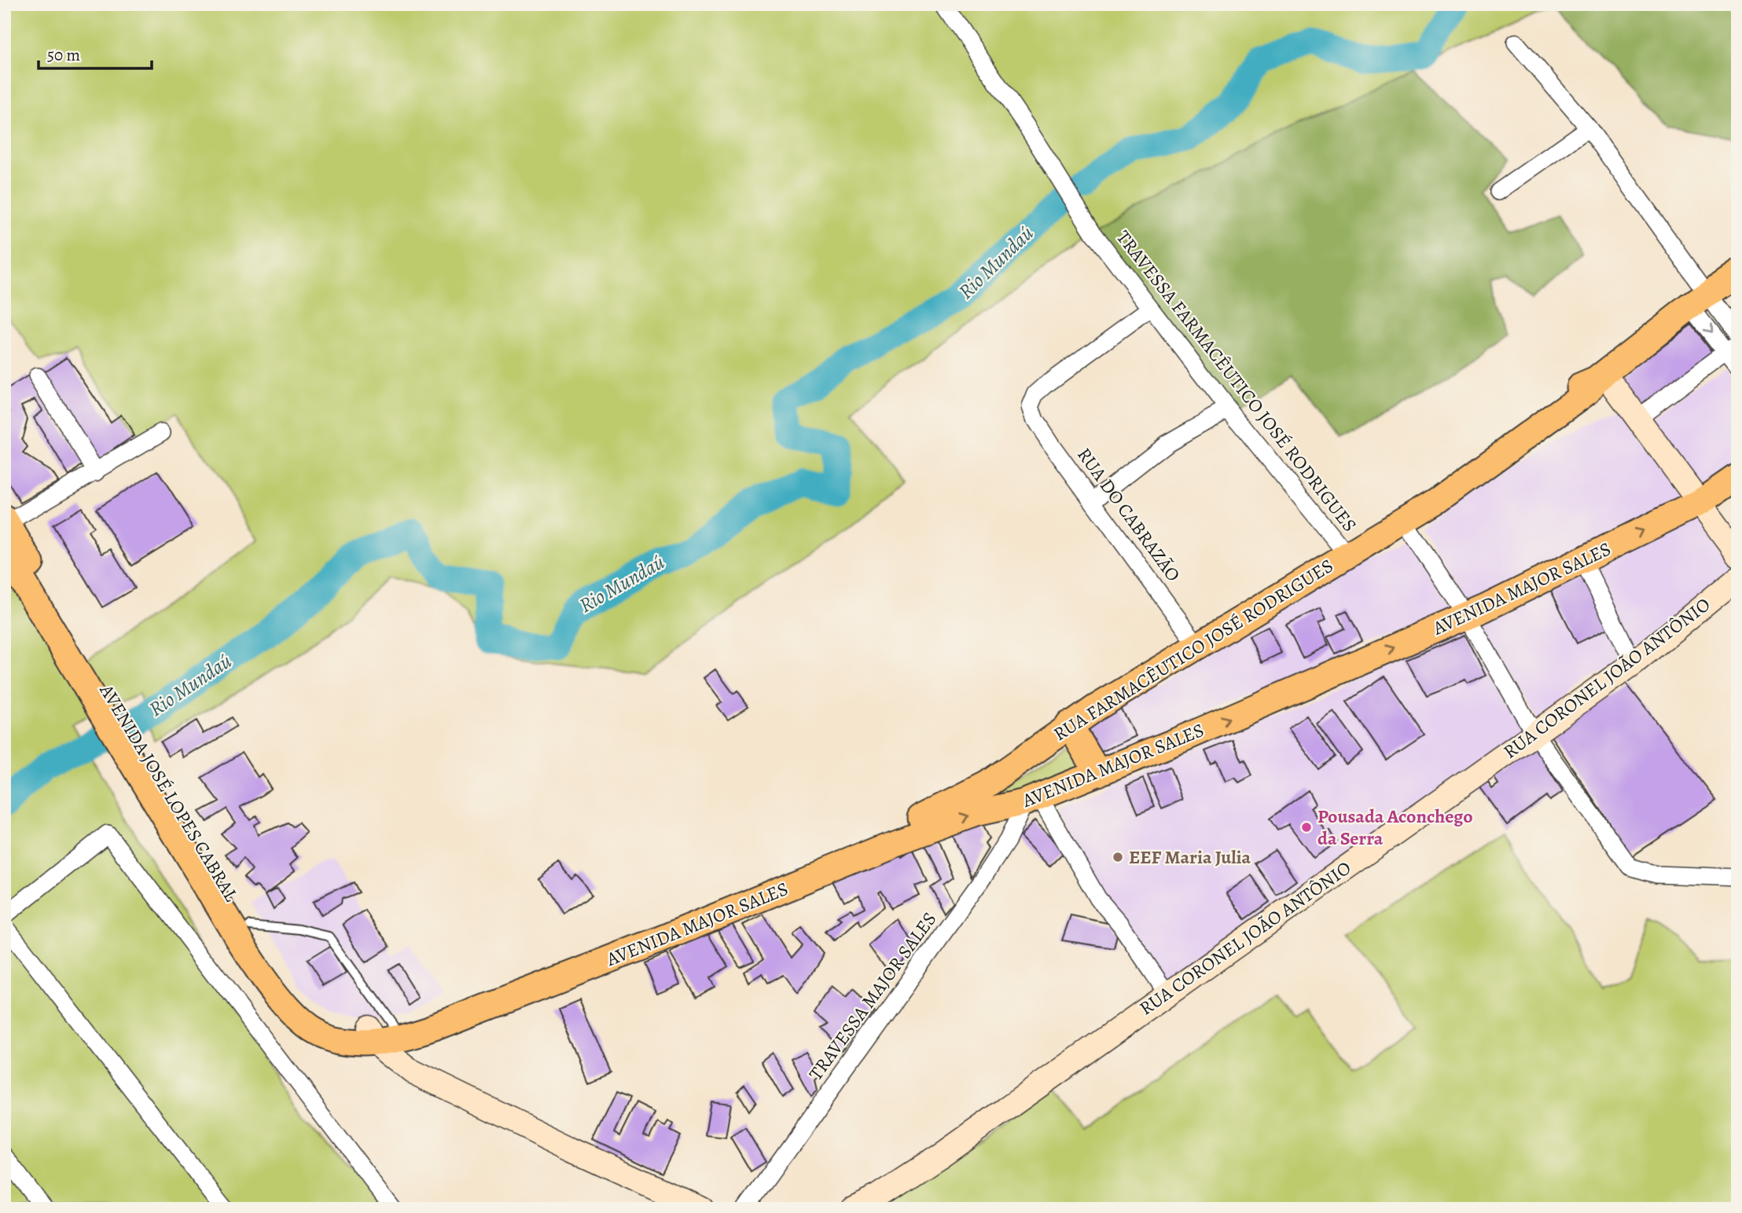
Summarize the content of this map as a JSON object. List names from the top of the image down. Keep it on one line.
{"streets":{"main road":["AVENIDA MAJOR SALES","RUA FARMACÊUTICO JOSÉ RODRIGUES","AVENIDA JOSÉ LOPES CABRAL"],"street":["TRAVESSA FARMACÊUTICO JOSÉ RODRIGUES","RUA DO CABRAZÃO","RUA CORONEL JOÃO ANTÔNIO","TRAVESSA MAJOR SALES"]},"crossings":[["TRAVESSA FARMACÊUTICO JOSÉ RODRIGUES","RUA DO CABRAZÃO"],["TRAVESSA FARMACÊUTICO JOSÉ RODRIGUES","RUA FARMACÊUTICO JOSÉ RODRIGUES"],["RUA DO CABRAZÃO","RUA FARMACÊUTICO JOSÉ RODRIGUES"],["AVENIDA MAJOR SALES","RUA FARMACÊUTICO JOSÉ RODRIGUES"],["AVENIDA MAJOR SALES","AVENIDA JOSÉ LOPES CABRAL"],["AVENIDA MAJOR SALES","TRAVESSA MAJOR SALES"]],"one_way":["AVENIDA MAJOR SALES"],"water":["Rio Mundaú"],"places":["Pousada Aconchego da Serra","EEF Maria Julia"],"scale_bar":"50 m"}
